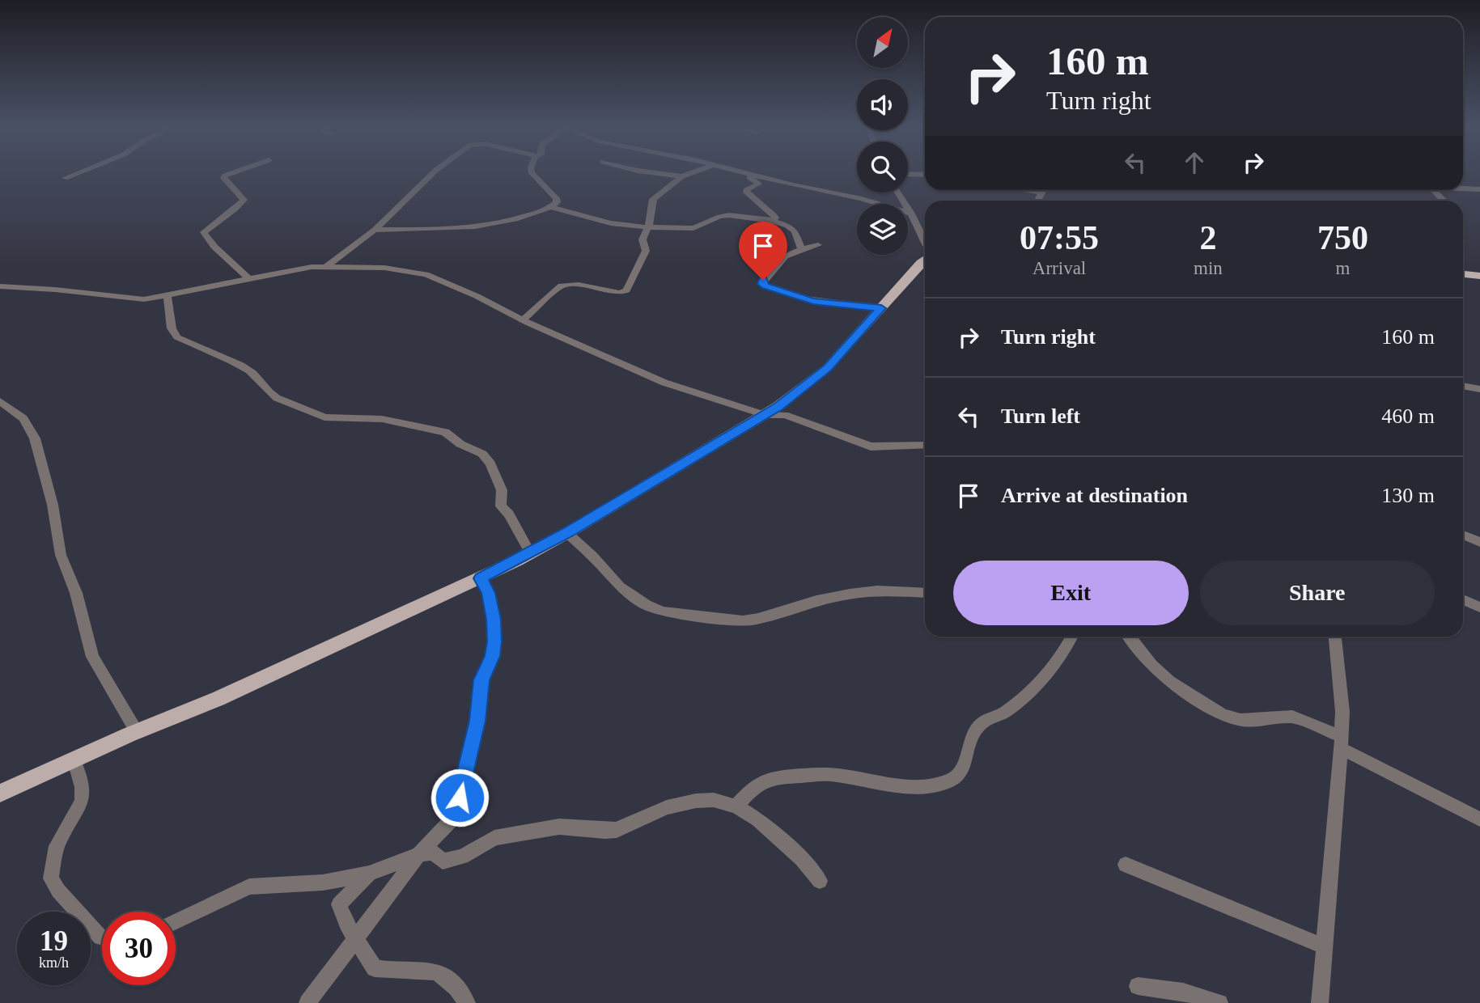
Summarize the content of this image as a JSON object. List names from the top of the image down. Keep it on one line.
{"north":"top right","page":{"turn":["160 m","Turn right"],"eta":["07:55","Arrival","2","min","750","m"],"list":[{"name":"Turn right","value":"160 m"},{"name":"Turn left","value":"460 m"},{"name":"Arrive at destination","value":"130 m"}],"buttons":["Exit","Share"],"speed":"19 km/h","limit":"30"}}
